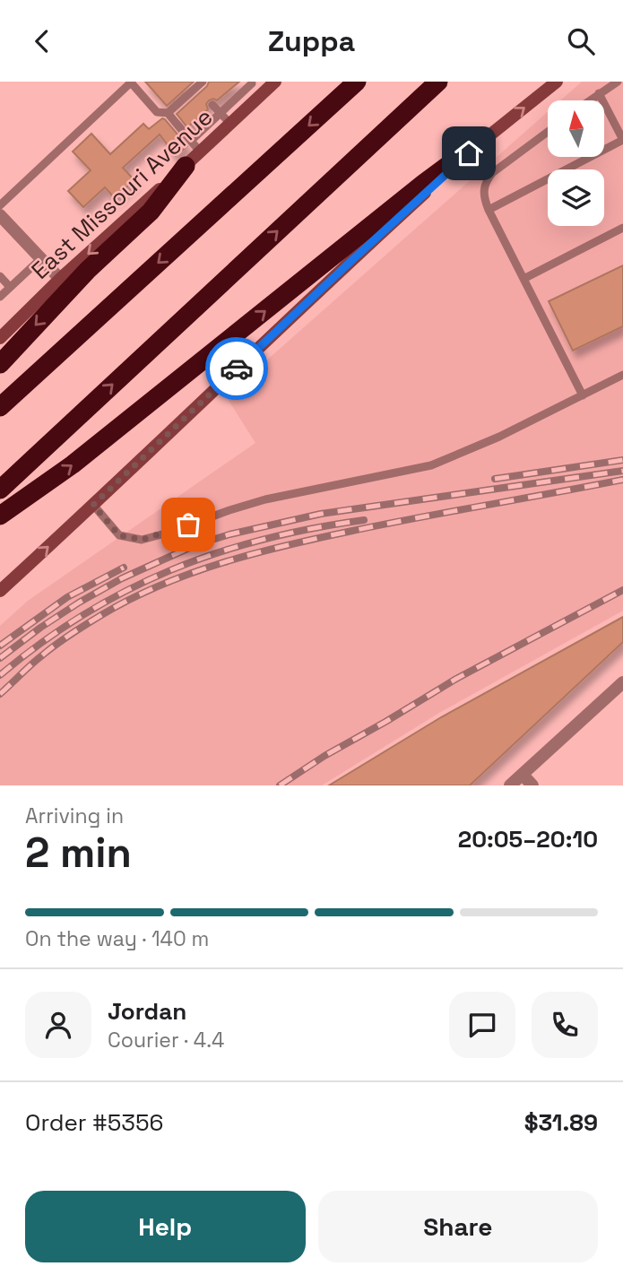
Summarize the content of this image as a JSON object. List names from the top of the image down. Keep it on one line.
{"streets":{"main road":["East Missouri Avenue"]},"one_way":["East Missouri Avenue"],"north":"top","page":{"header":"Zuppa","heading":["2 min","Arriving in","20:05–20:10"],"panel":["Jordan","Courier · 4.4","Order #5356","$31.89"],"bar":"On the way · 140 m","buttons":["Help","Share"]}}
